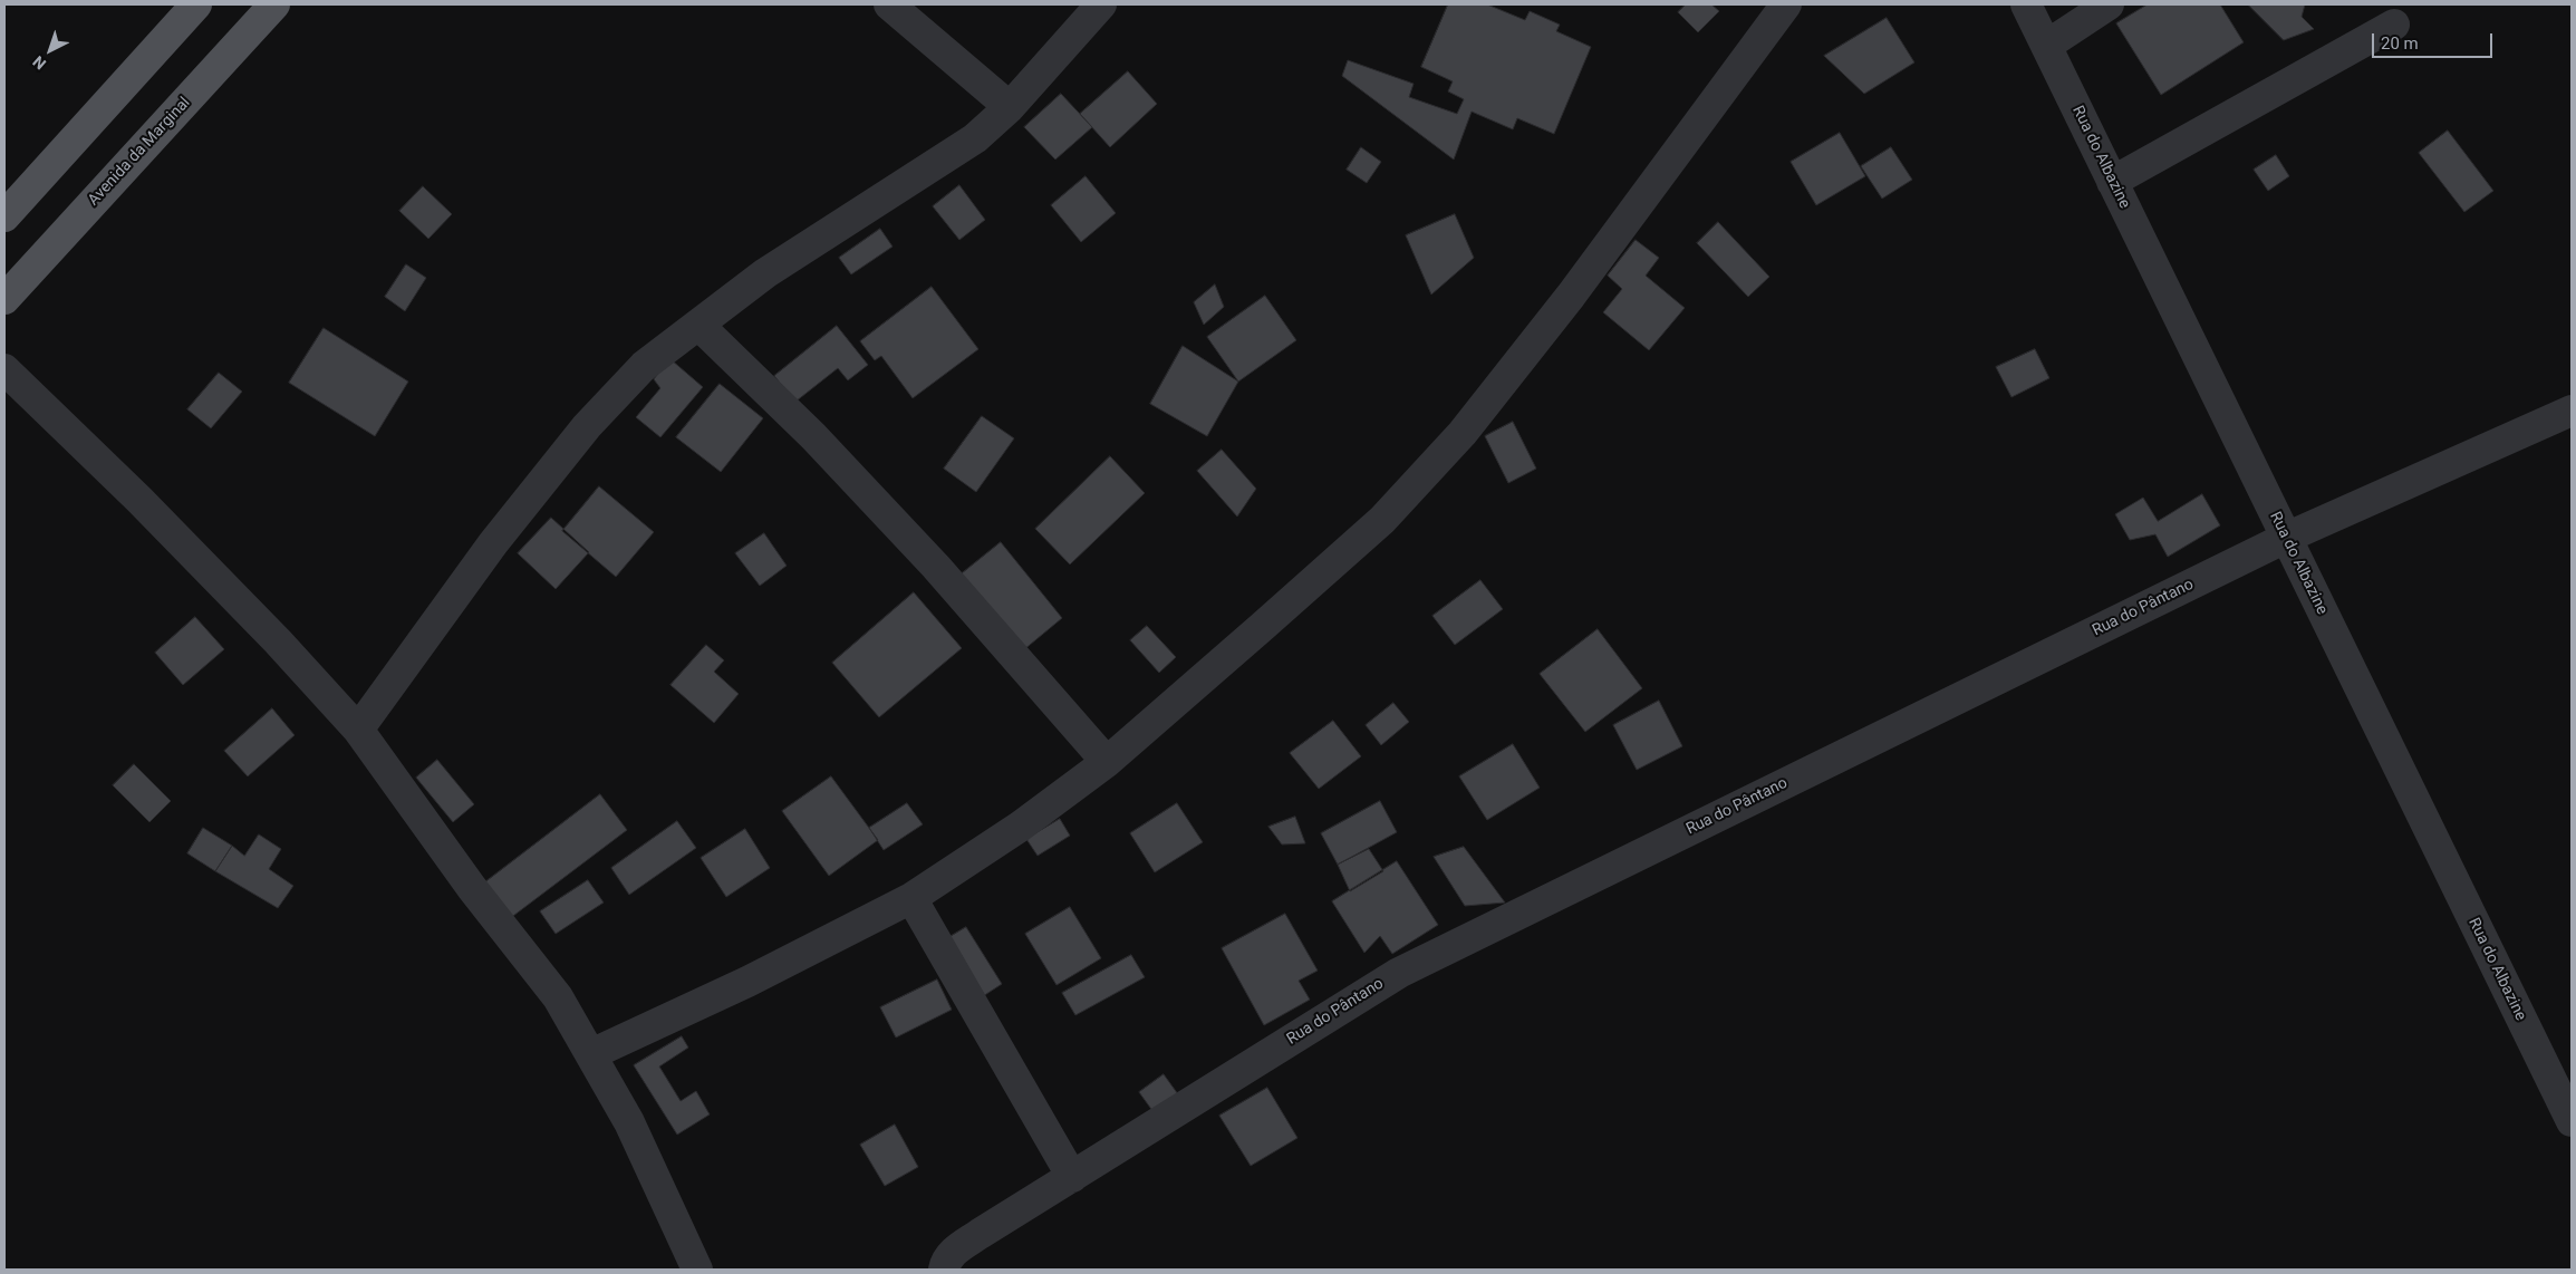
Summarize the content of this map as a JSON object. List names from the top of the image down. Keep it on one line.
{"streets":{"main road":["Avenida da Marginal"],"street":["Rua do Albazine","Rua do Pântano"]},"crossings":[["Rua do Albazine","Rua do Pântano"]],"scale_bar":"20 m","north":"bottom left"}
